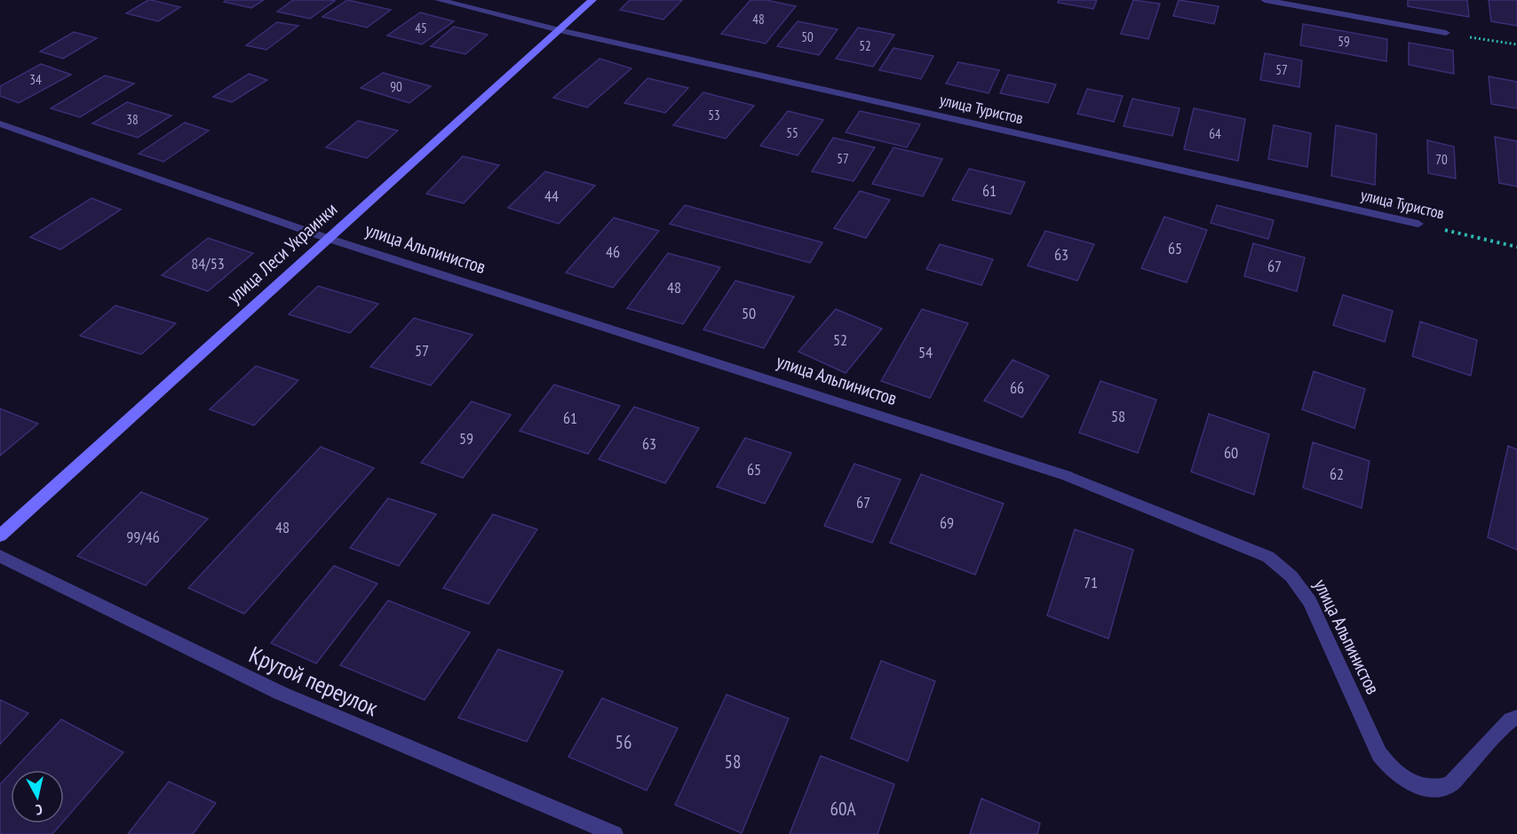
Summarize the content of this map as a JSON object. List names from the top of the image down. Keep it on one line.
{"streets":{"main road":["улица Леси Украинки"],"street":["улица Туристов","улица Альпинистов","Крутой переулок"]},"crossings":[["улица Туристов","улица Леси Украинки"],["улица Альпинистов","улица Леси Украинки"]],"house_numbers":["48","45","50","59","52","57","34","90","53","38","55","64","57","70","61","44","65","46","63","84/53","67","48","50","52","57","54","66","58","61","59","63","60","65","62","67","69","48","99/46","71","56","58","60А"],"north":"bottom"}
